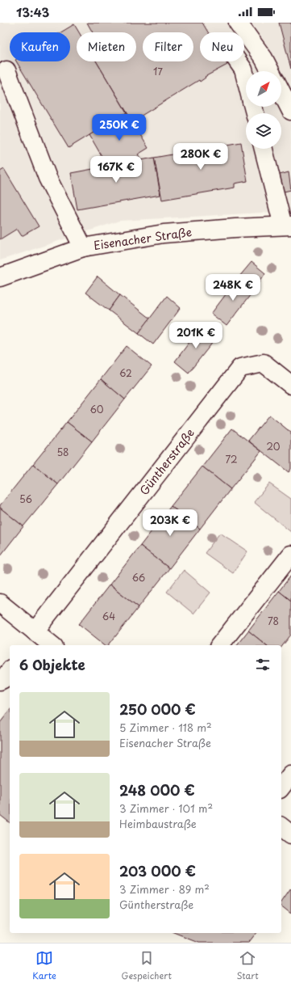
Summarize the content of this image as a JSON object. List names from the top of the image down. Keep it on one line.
{"streets":{"street":["Eisenacher Straße","Güntherstraße"]},"house_numbers":["17","62","60","20","58","72","56","66","64","78"],"north":"top right","page":{"status":"13:43","chip":["Kaufen","Mieten","Filter","Neu"],"price":["250K €","280K €","167K €","248K €","201K €","203K €"],"heading":"6 Objekte","list":[{"name":"250 000 €","note":"5 Zimmer · 118 m² · Eisenacher Straße"},{"name":"248 000 €","note":"3 Zimmer · 101 m² · Heimbaustraße"},{"name":"203 000 €","note":"3 Zimmer · 89 m² · Güntherstraße"}],"tabs":["Karte","Gespeichert","Start"]}}
